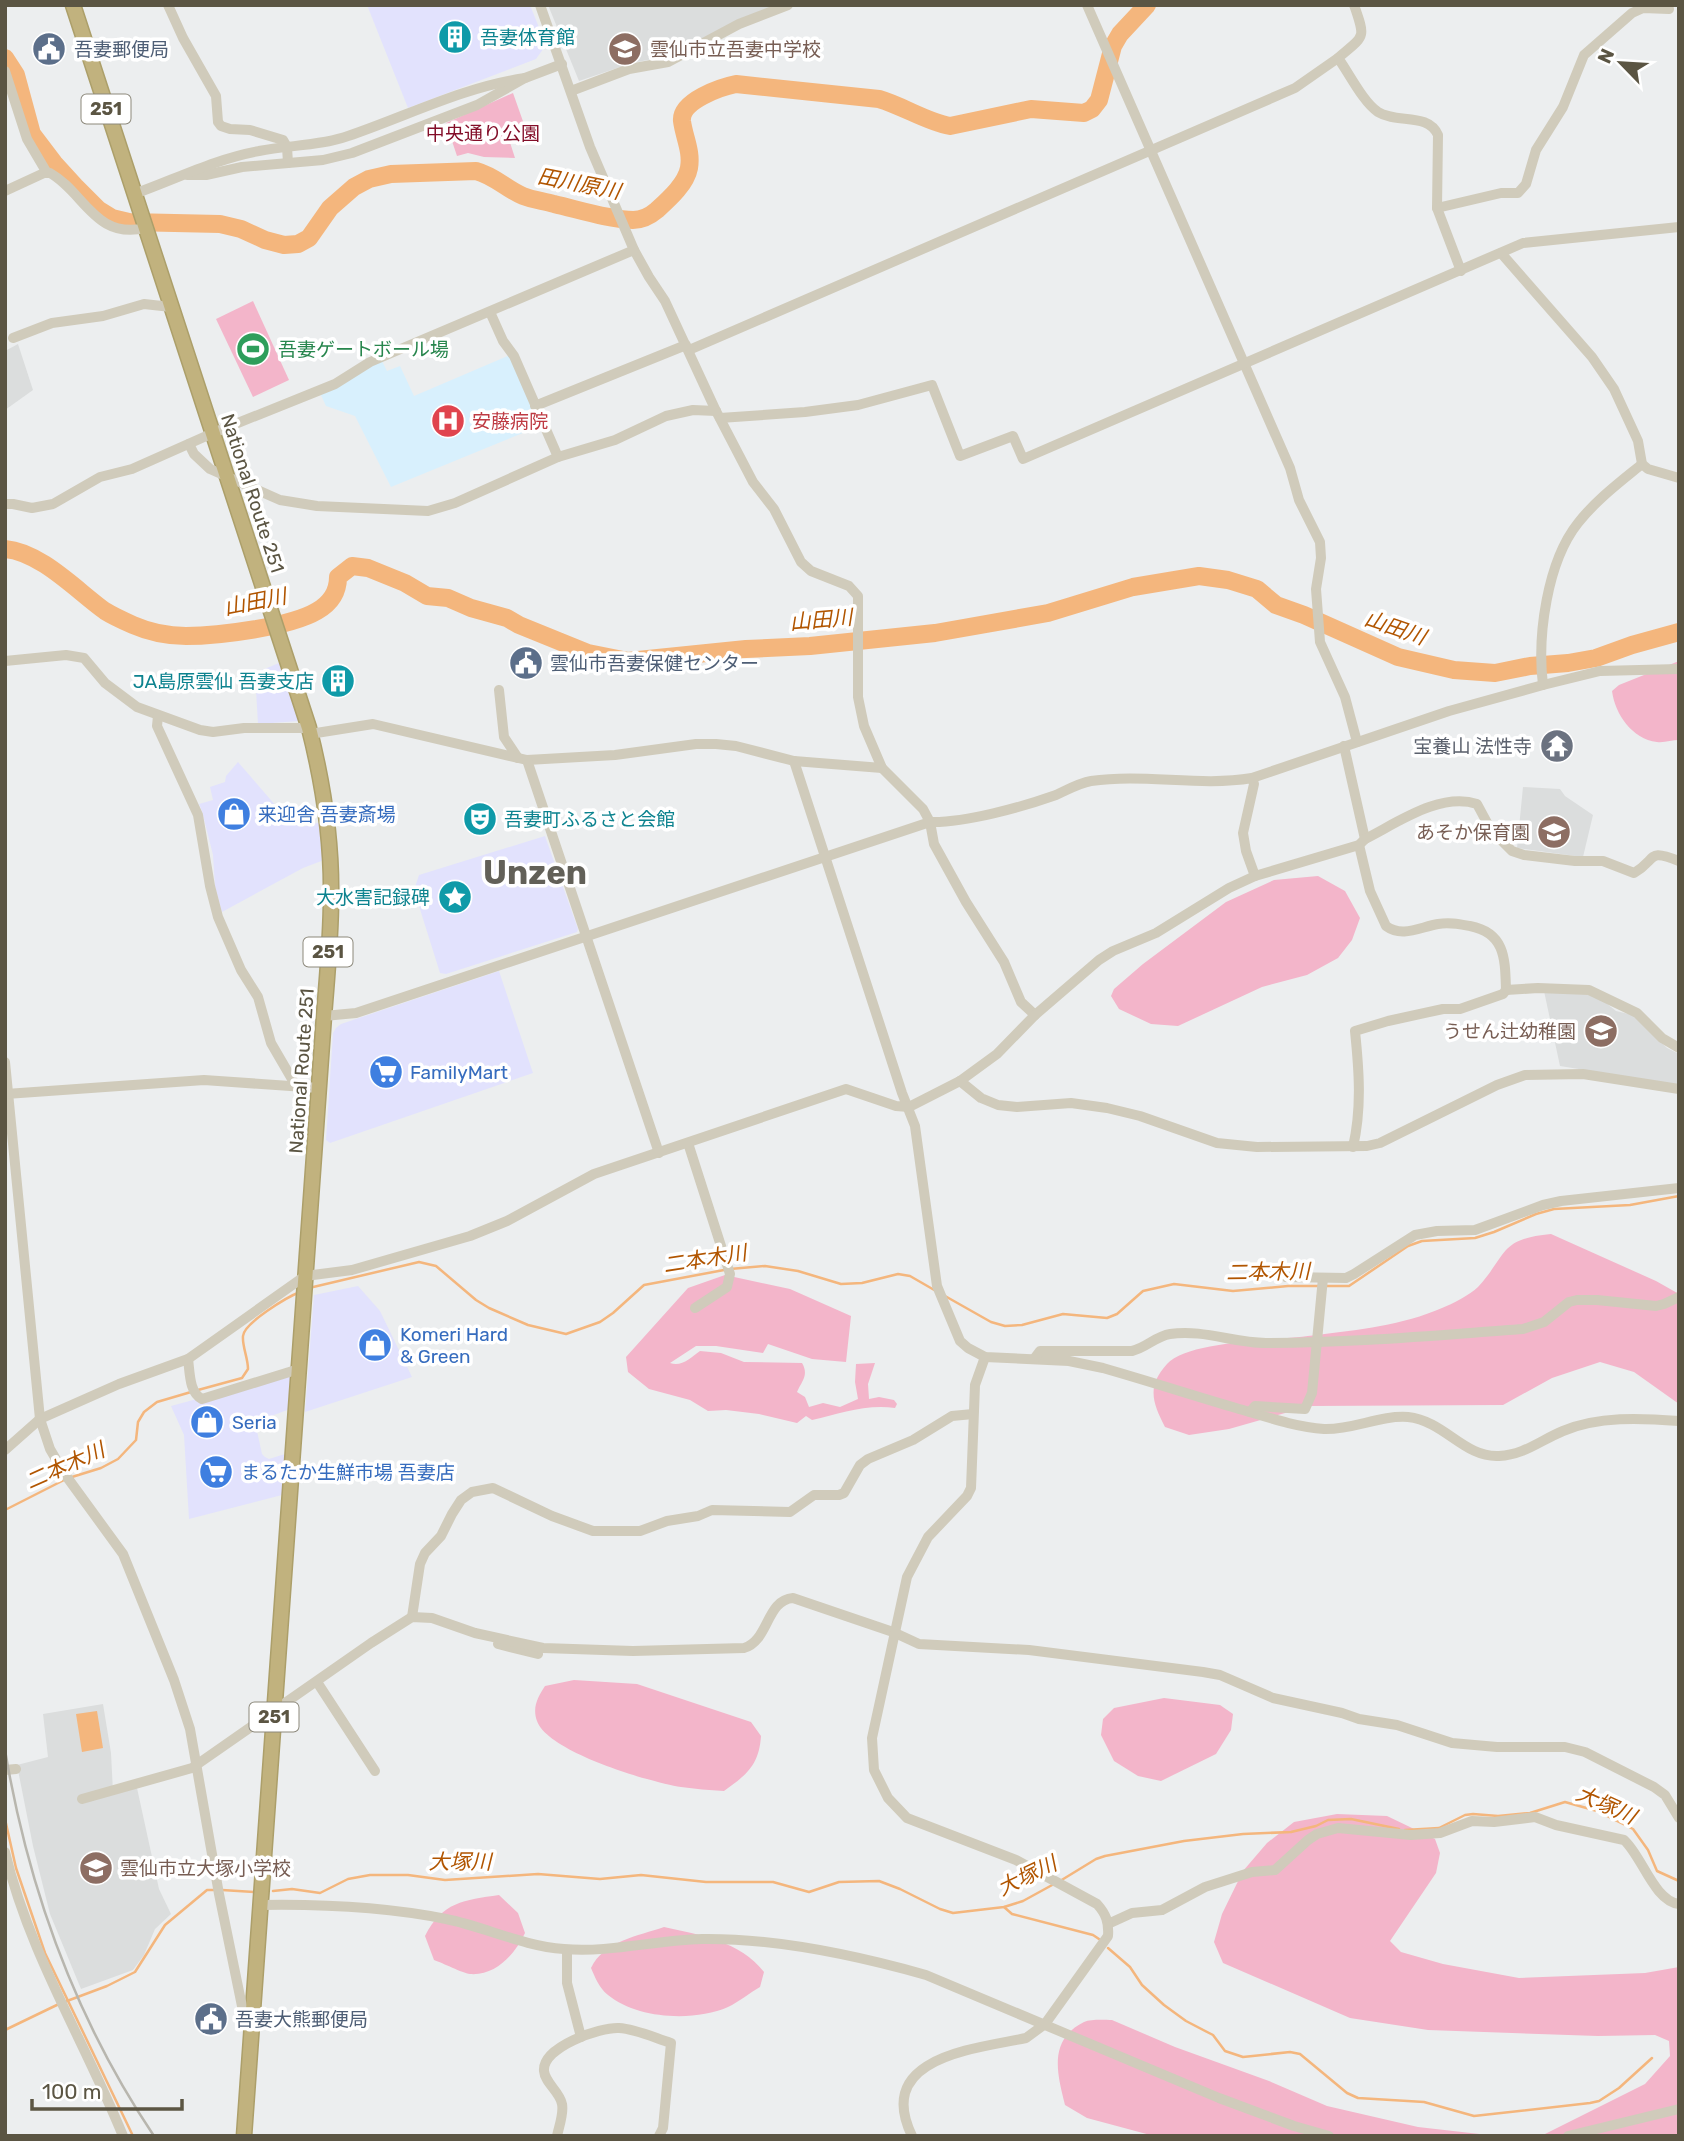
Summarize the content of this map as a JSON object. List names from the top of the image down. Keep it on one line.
{"streets":{"highway":["251","National Route 251"]},"districts":["Unzen"],"water":["田川原川","山田川","二本木川","大塚川"],"parks":["中央通り公園"],"places":{"building":["吾妻体育館","JA島原雲仙 吾妻支店"],"public building":["吾妻郵便局","雲仙市吾妻保健センター","吾妻大熊郵便局"],"school or university":["雲仙市立吾妻中学校","あそか保育園","うせん辻幼稚園","雲仙市立大塚小学校"],"sports":["吾妻ゲートボール場"],"hospital":["安藤病院"],"temple":["宝養山 法性寺"],"shop":["来迎舎 吾妻斎場","Komeri Hard & Green","Seria"],"theatre":["吾妻町ふるさと会館"],"place":["大水害記録碑"],"supermarket":["FamilyMart","まるたか生鮮市場 吾妻店"]},"scale_bar":"100 m","north":"top left"}
